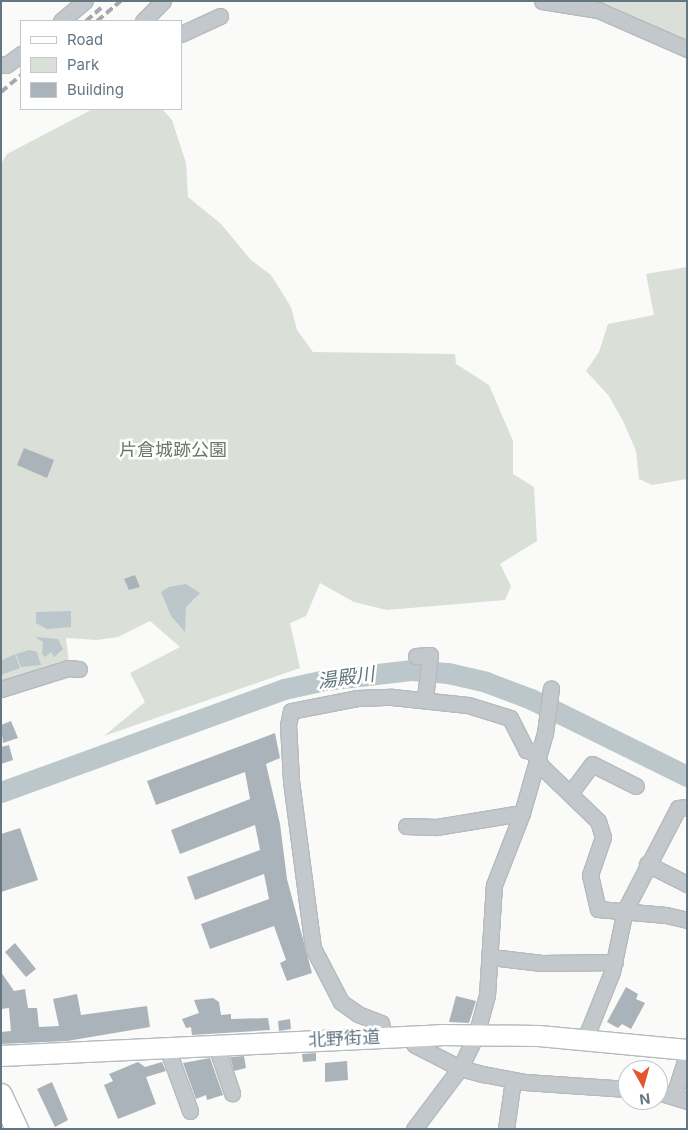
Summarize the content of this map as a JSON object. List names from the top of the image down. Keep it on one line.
{"streets":{"main road":["北野街道"]},"water":["湯殿川"],"parks":["片倉城跡公園"],"legend":["Road","Park","Building"],"north":"bottom"}
